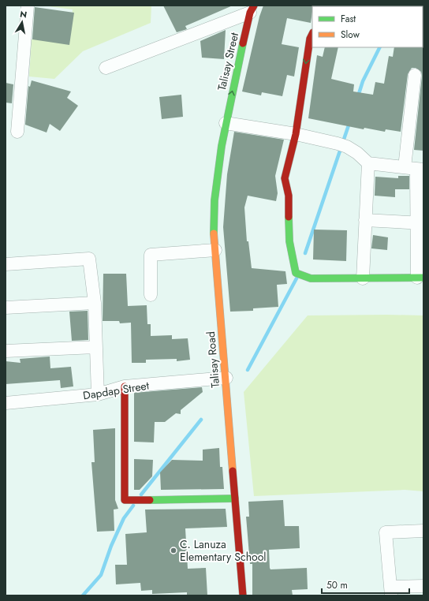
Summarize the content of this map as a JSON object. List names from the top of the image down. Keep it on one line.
{"streets":{"street":["Talisay Street","Talisay Road","Dapdap Street"]},"crossings":[["Talisay Street","Talisay Road"],["Talisay Road","Dapdap Street"]],"one_way":["Talisay Street"],"places":["C. Lanuza Elementary School"],"legend":["Fast","Slow"],"scale_bar":"50 m","north":"top"}
